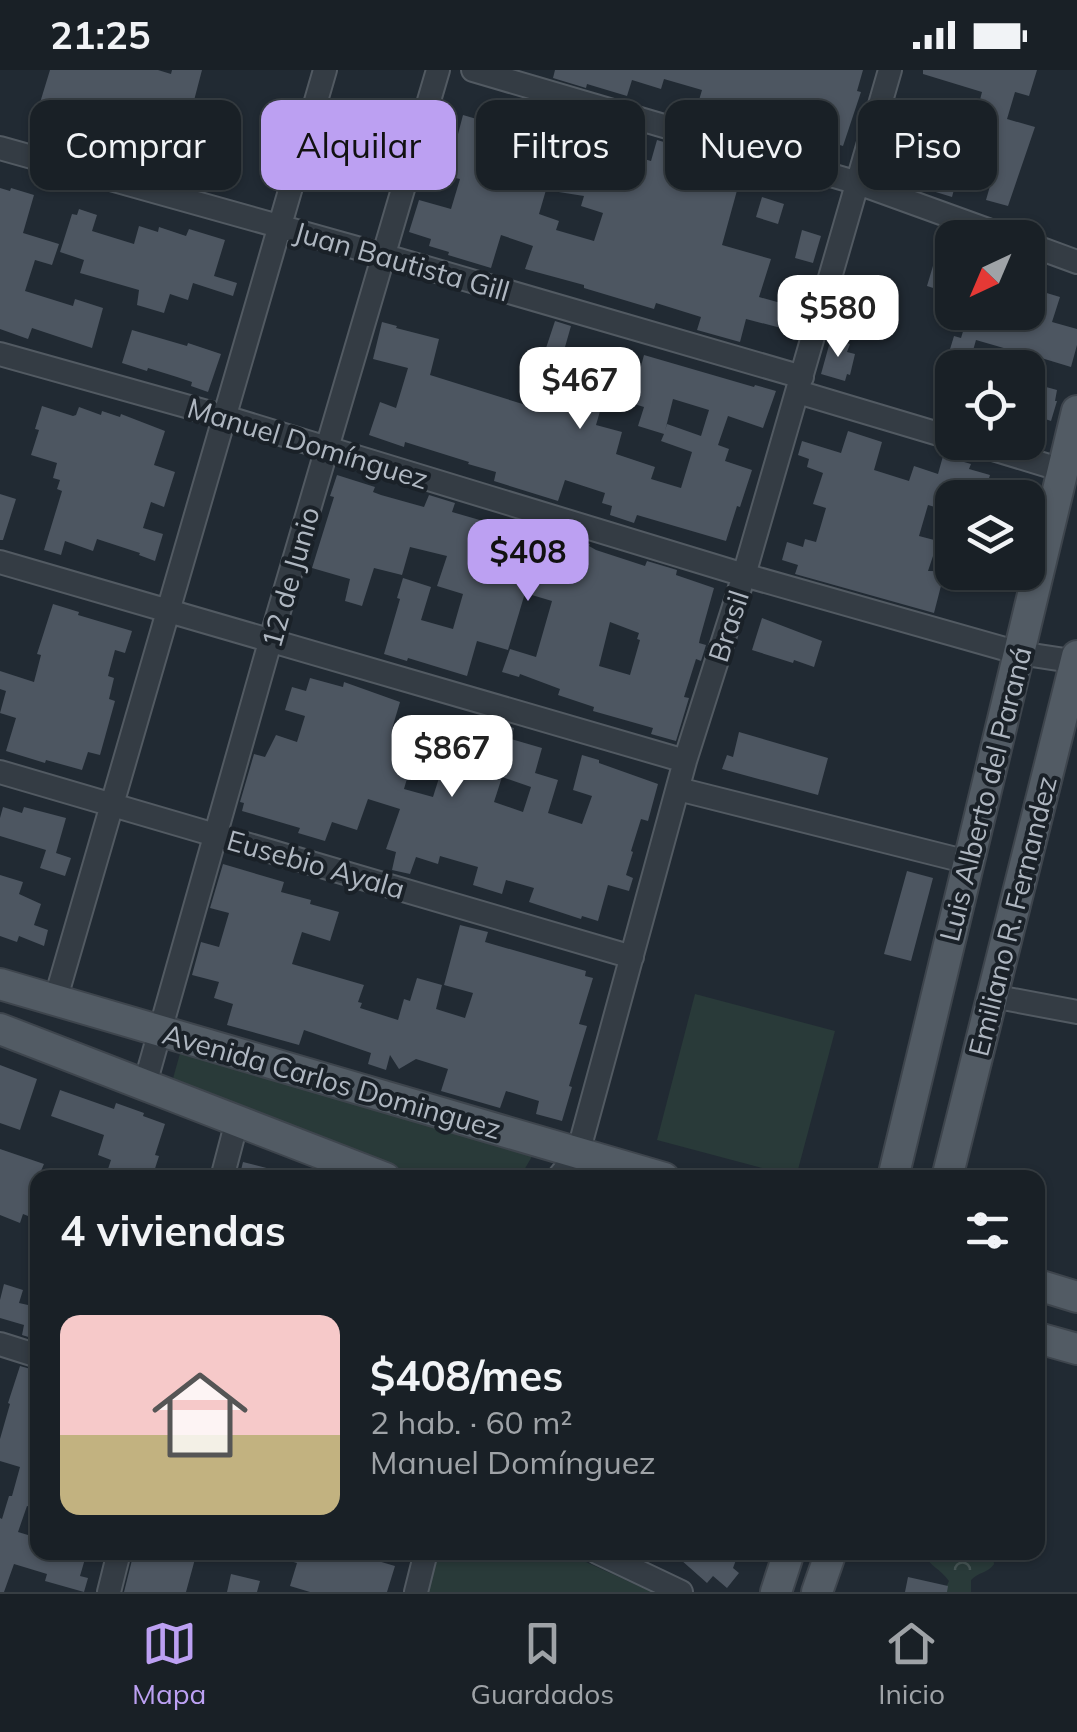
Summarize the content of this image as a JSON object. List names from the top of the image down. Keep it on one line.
{"streets":{"main road":["Luis Alberto del Paraná","Emiliano R. Fernandez","Avenida Carlos Dominguez"],"street":["Juan Bautista Gill","Manuel Domínguez","12 de Junio","Brasil","Eusebio Ayala"]},"crossings":[["Juan Bautista Gill","12 de Junio"],["Juan Bautista Gill","Brasil"],["Manuel Domínguez","12 de Junio"],["Manuel Domínguez","Brasil"],["Manuel Domínguez","Luis Alberto del Paraná"],["Manuel Domínguez","Emiliano R. Fernandez"],["12 de Junio","Eusebio Ayala"],["12 de Junio","Avenida Carlos Dominguez"],["Brasil","Eusebio Ayala"],["Brasil","Avenida Carlos Dominguez"]],"north":"bottom left","page":{"status":"21:25","chip":["Comprar","Alquilar","Filtros","Nuevo","Piso"],"price":["$580","$467","$408","$867"],"heading":"4 viviendas","list":[{"name":"$408/mes","note":"2 hab. · 60 m² · Manuel Domínguez"}],"tabs":["Mapa","Guardados","Inicio"]}}
